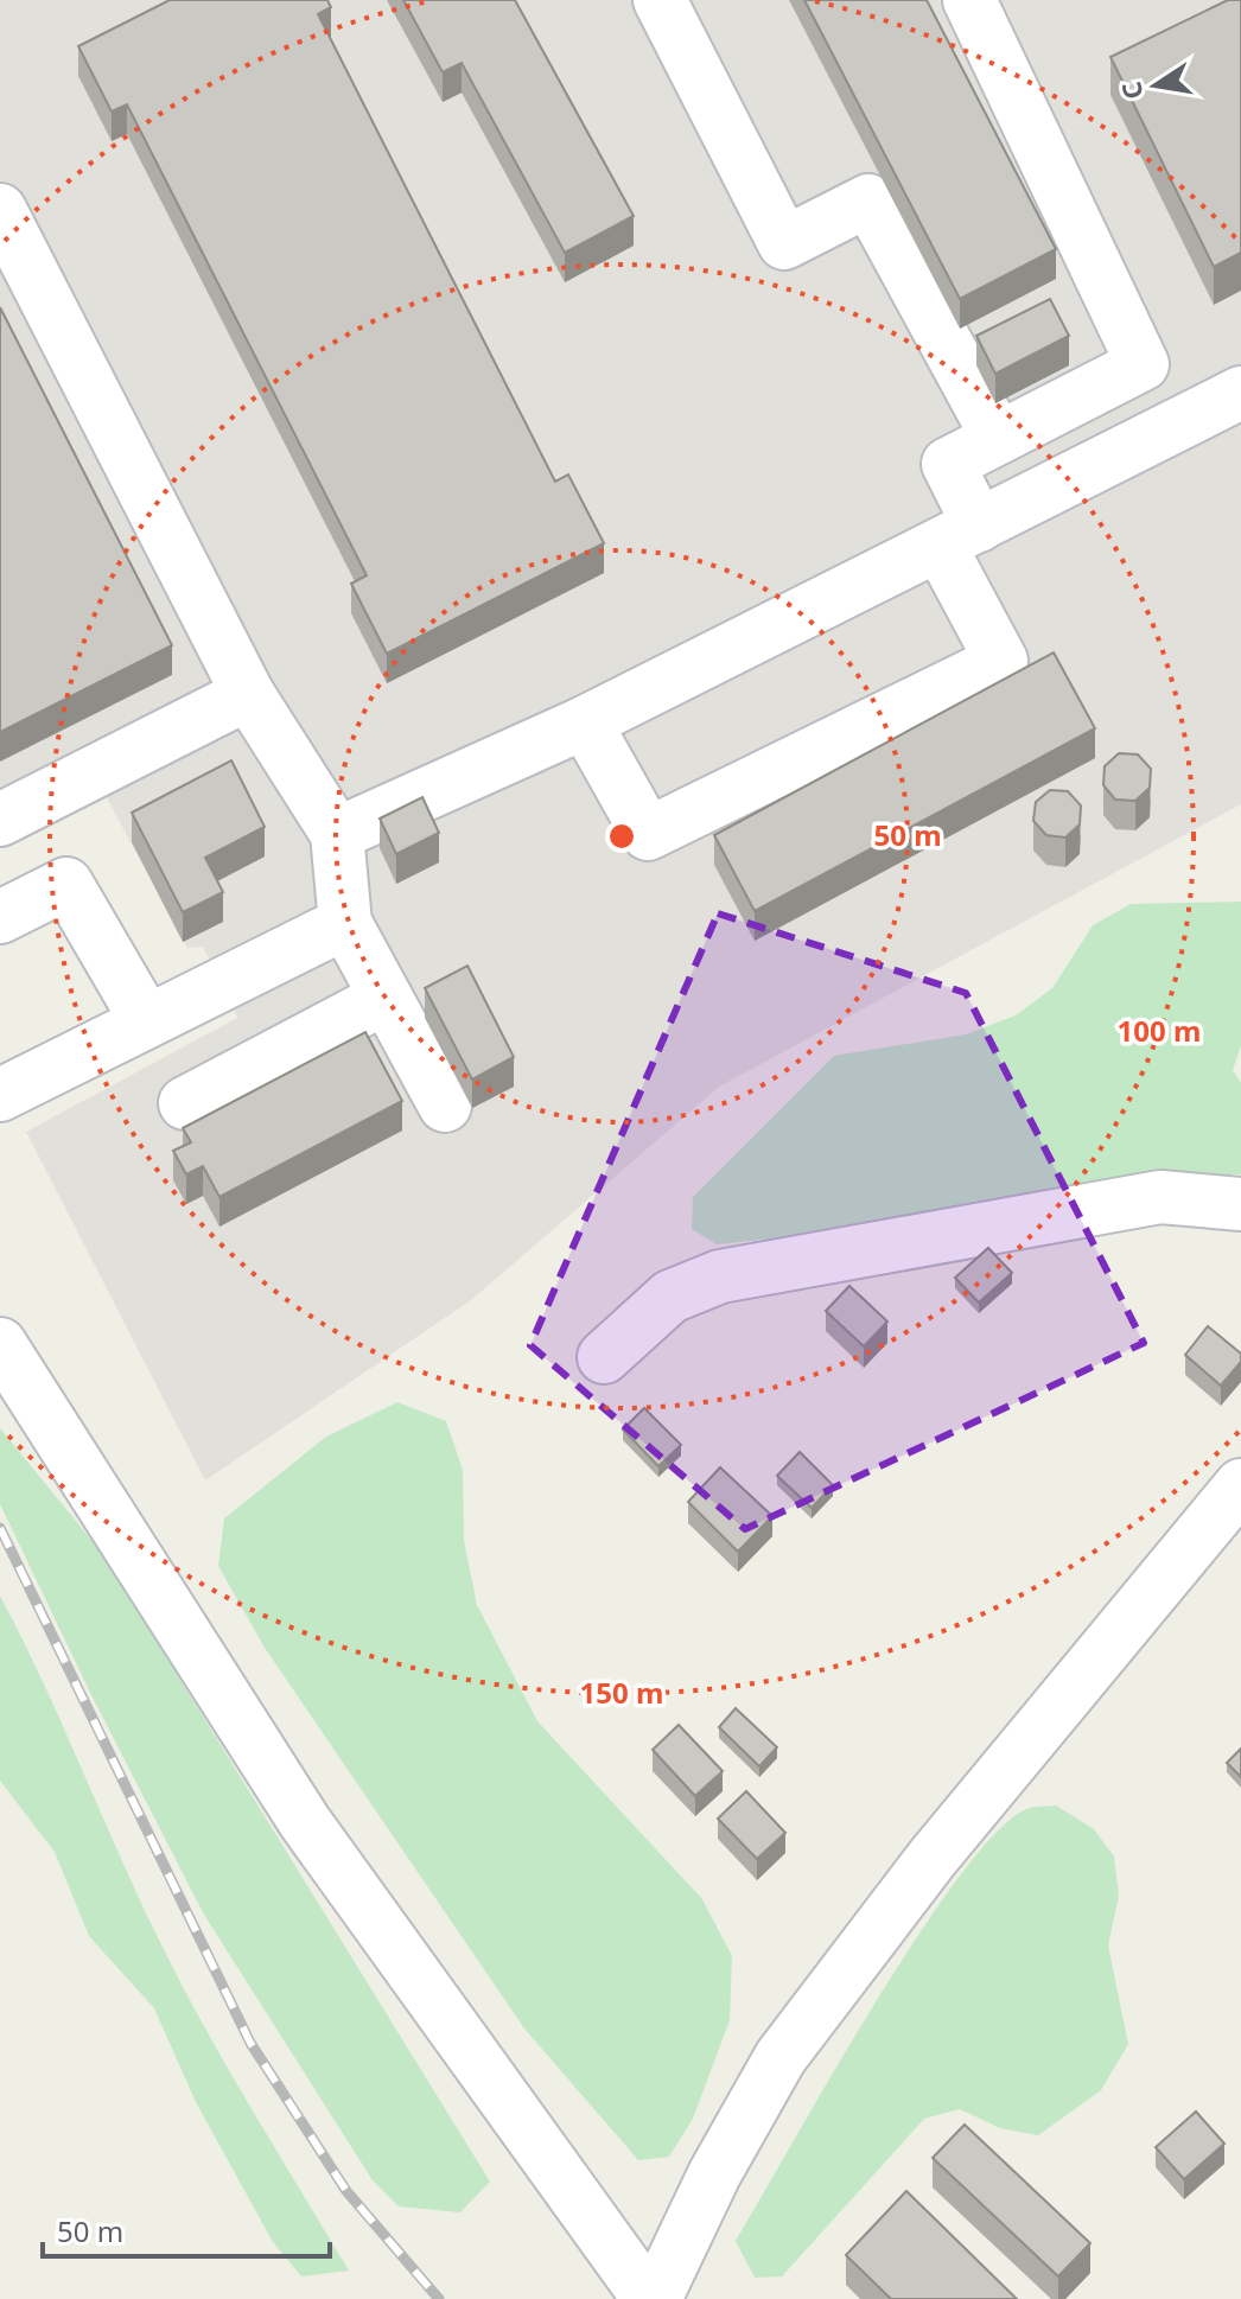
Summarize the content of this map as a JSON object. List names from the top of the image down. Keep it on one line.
{"scale_bar":"50 m","north":"left","rings":["50 m","100 m","150 m"]}
